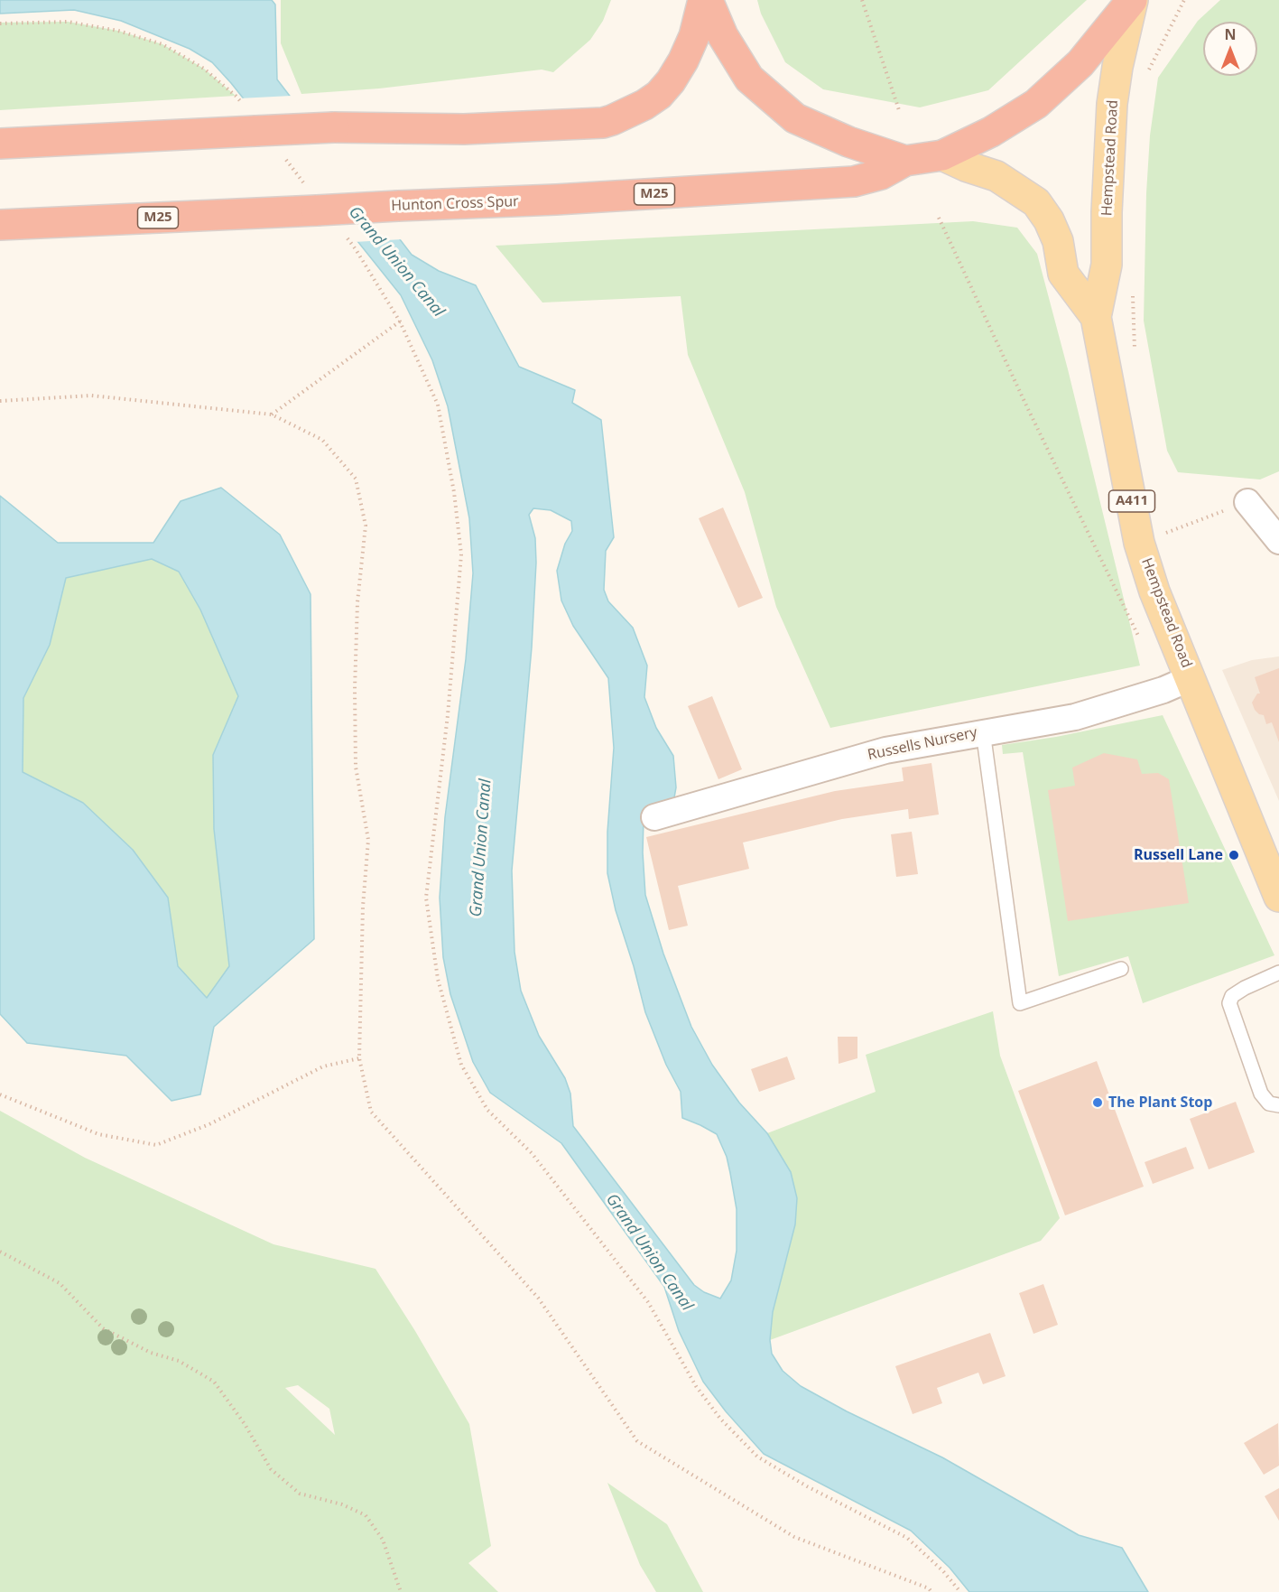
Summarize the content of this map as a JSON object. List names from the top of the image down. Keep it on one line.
{"streets":{"highway":["M25","Hunton Cross Spur"],"main road":["Hempstead Road","A411"],"street":["Russells Nursery"]},"crossings":[["Hempstead Road","Russells Nursery"]],"water":["Grand Union Canal"],"places":["Russell Lane","The Plant Stop"],"north":"top"}
